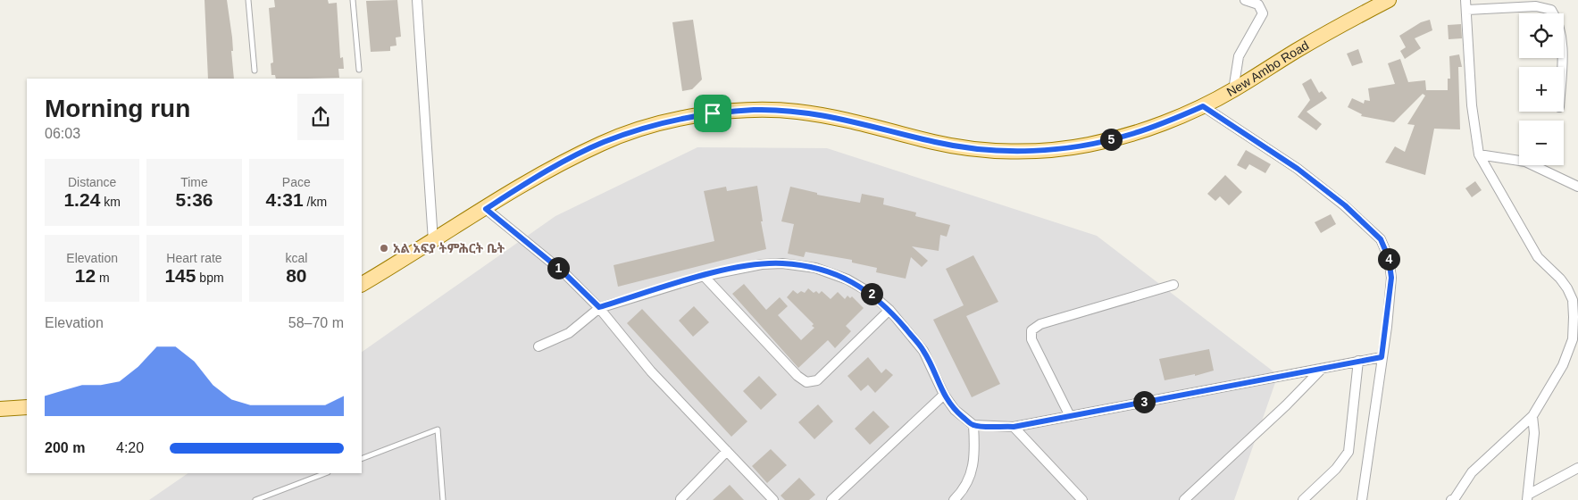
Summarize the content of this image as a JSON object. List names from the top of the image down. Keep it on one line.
{"streets":{"main road":["New Ambo Road"]},"places":["አል አፍያ ትምሕርት ቤት"],"page":{"map_buttons":["+","−"],"heading":["Morning run","06:03"],"pins":["5","4","1","2","3"],"stats":[["Distance","1.24 km"],["Time","5:36"],["Pace","4:31 /km"],["Elevation","12 m"],["Heart rate","145 bpm"],["kcal","80"]],"chart":["Elevation","58–70 m"],"list":[{"name":"200 m","note":"4:20"}]}}
